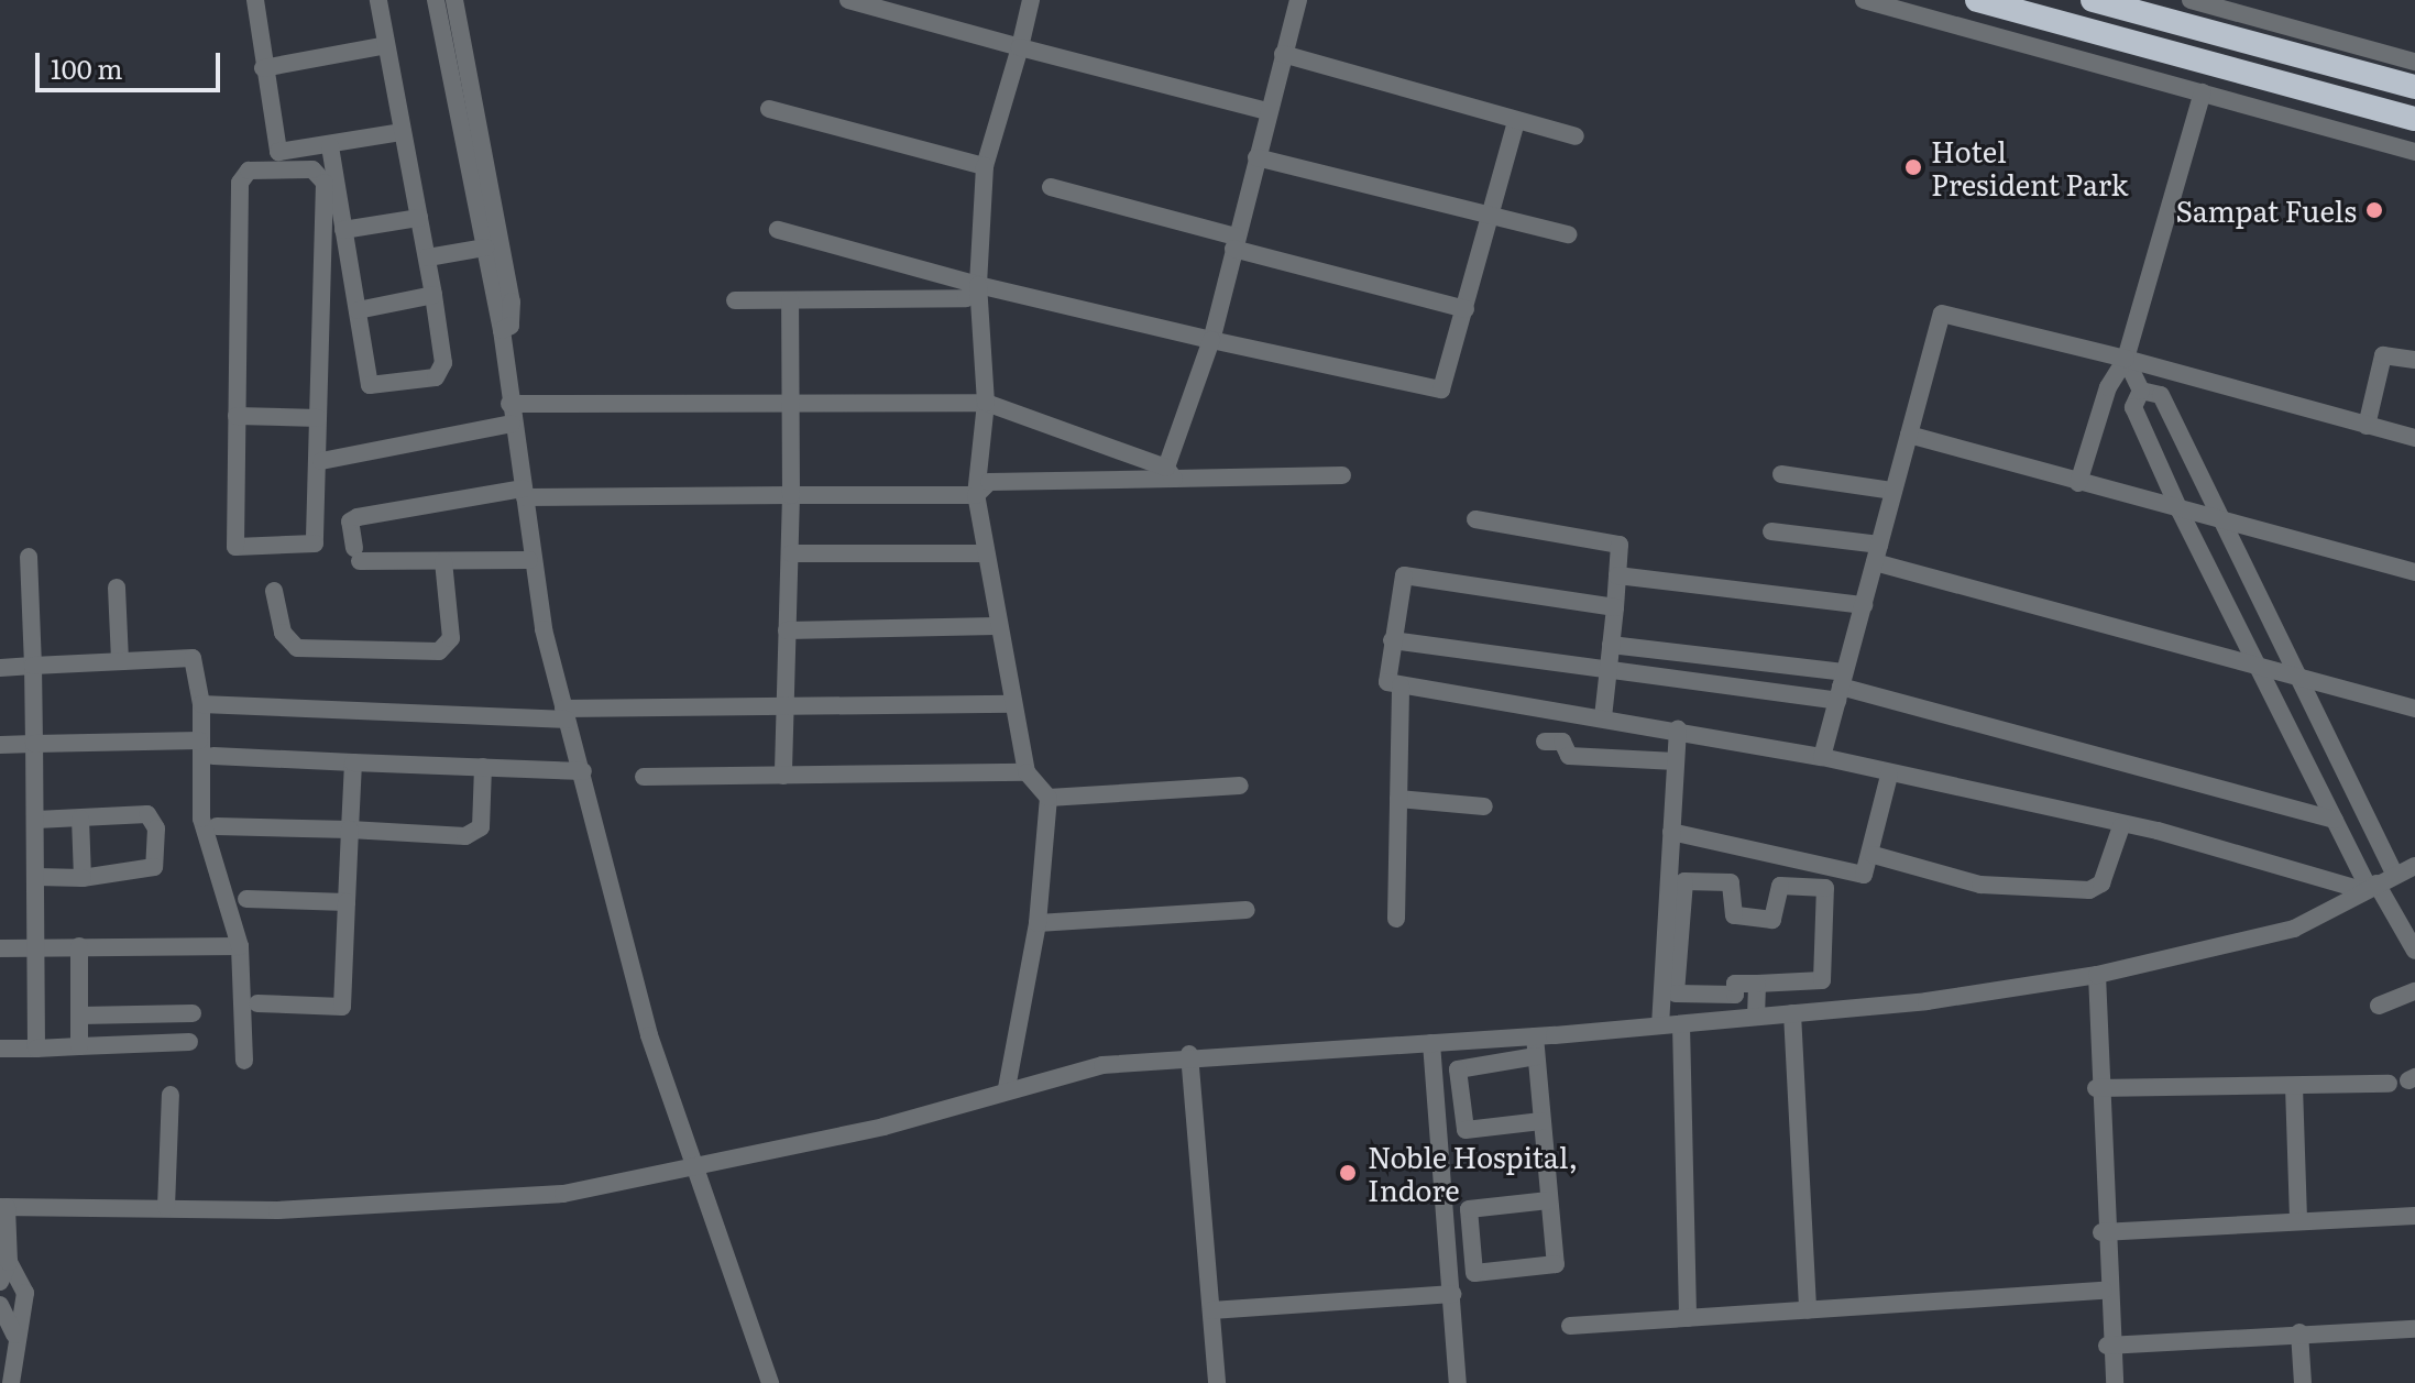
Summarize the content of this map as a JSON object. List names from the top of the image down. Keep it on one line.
{"places":["Hotel President Park","Sampat Fuels","Noble Hospital, Indore"],"scale_bar":"100 m"}
